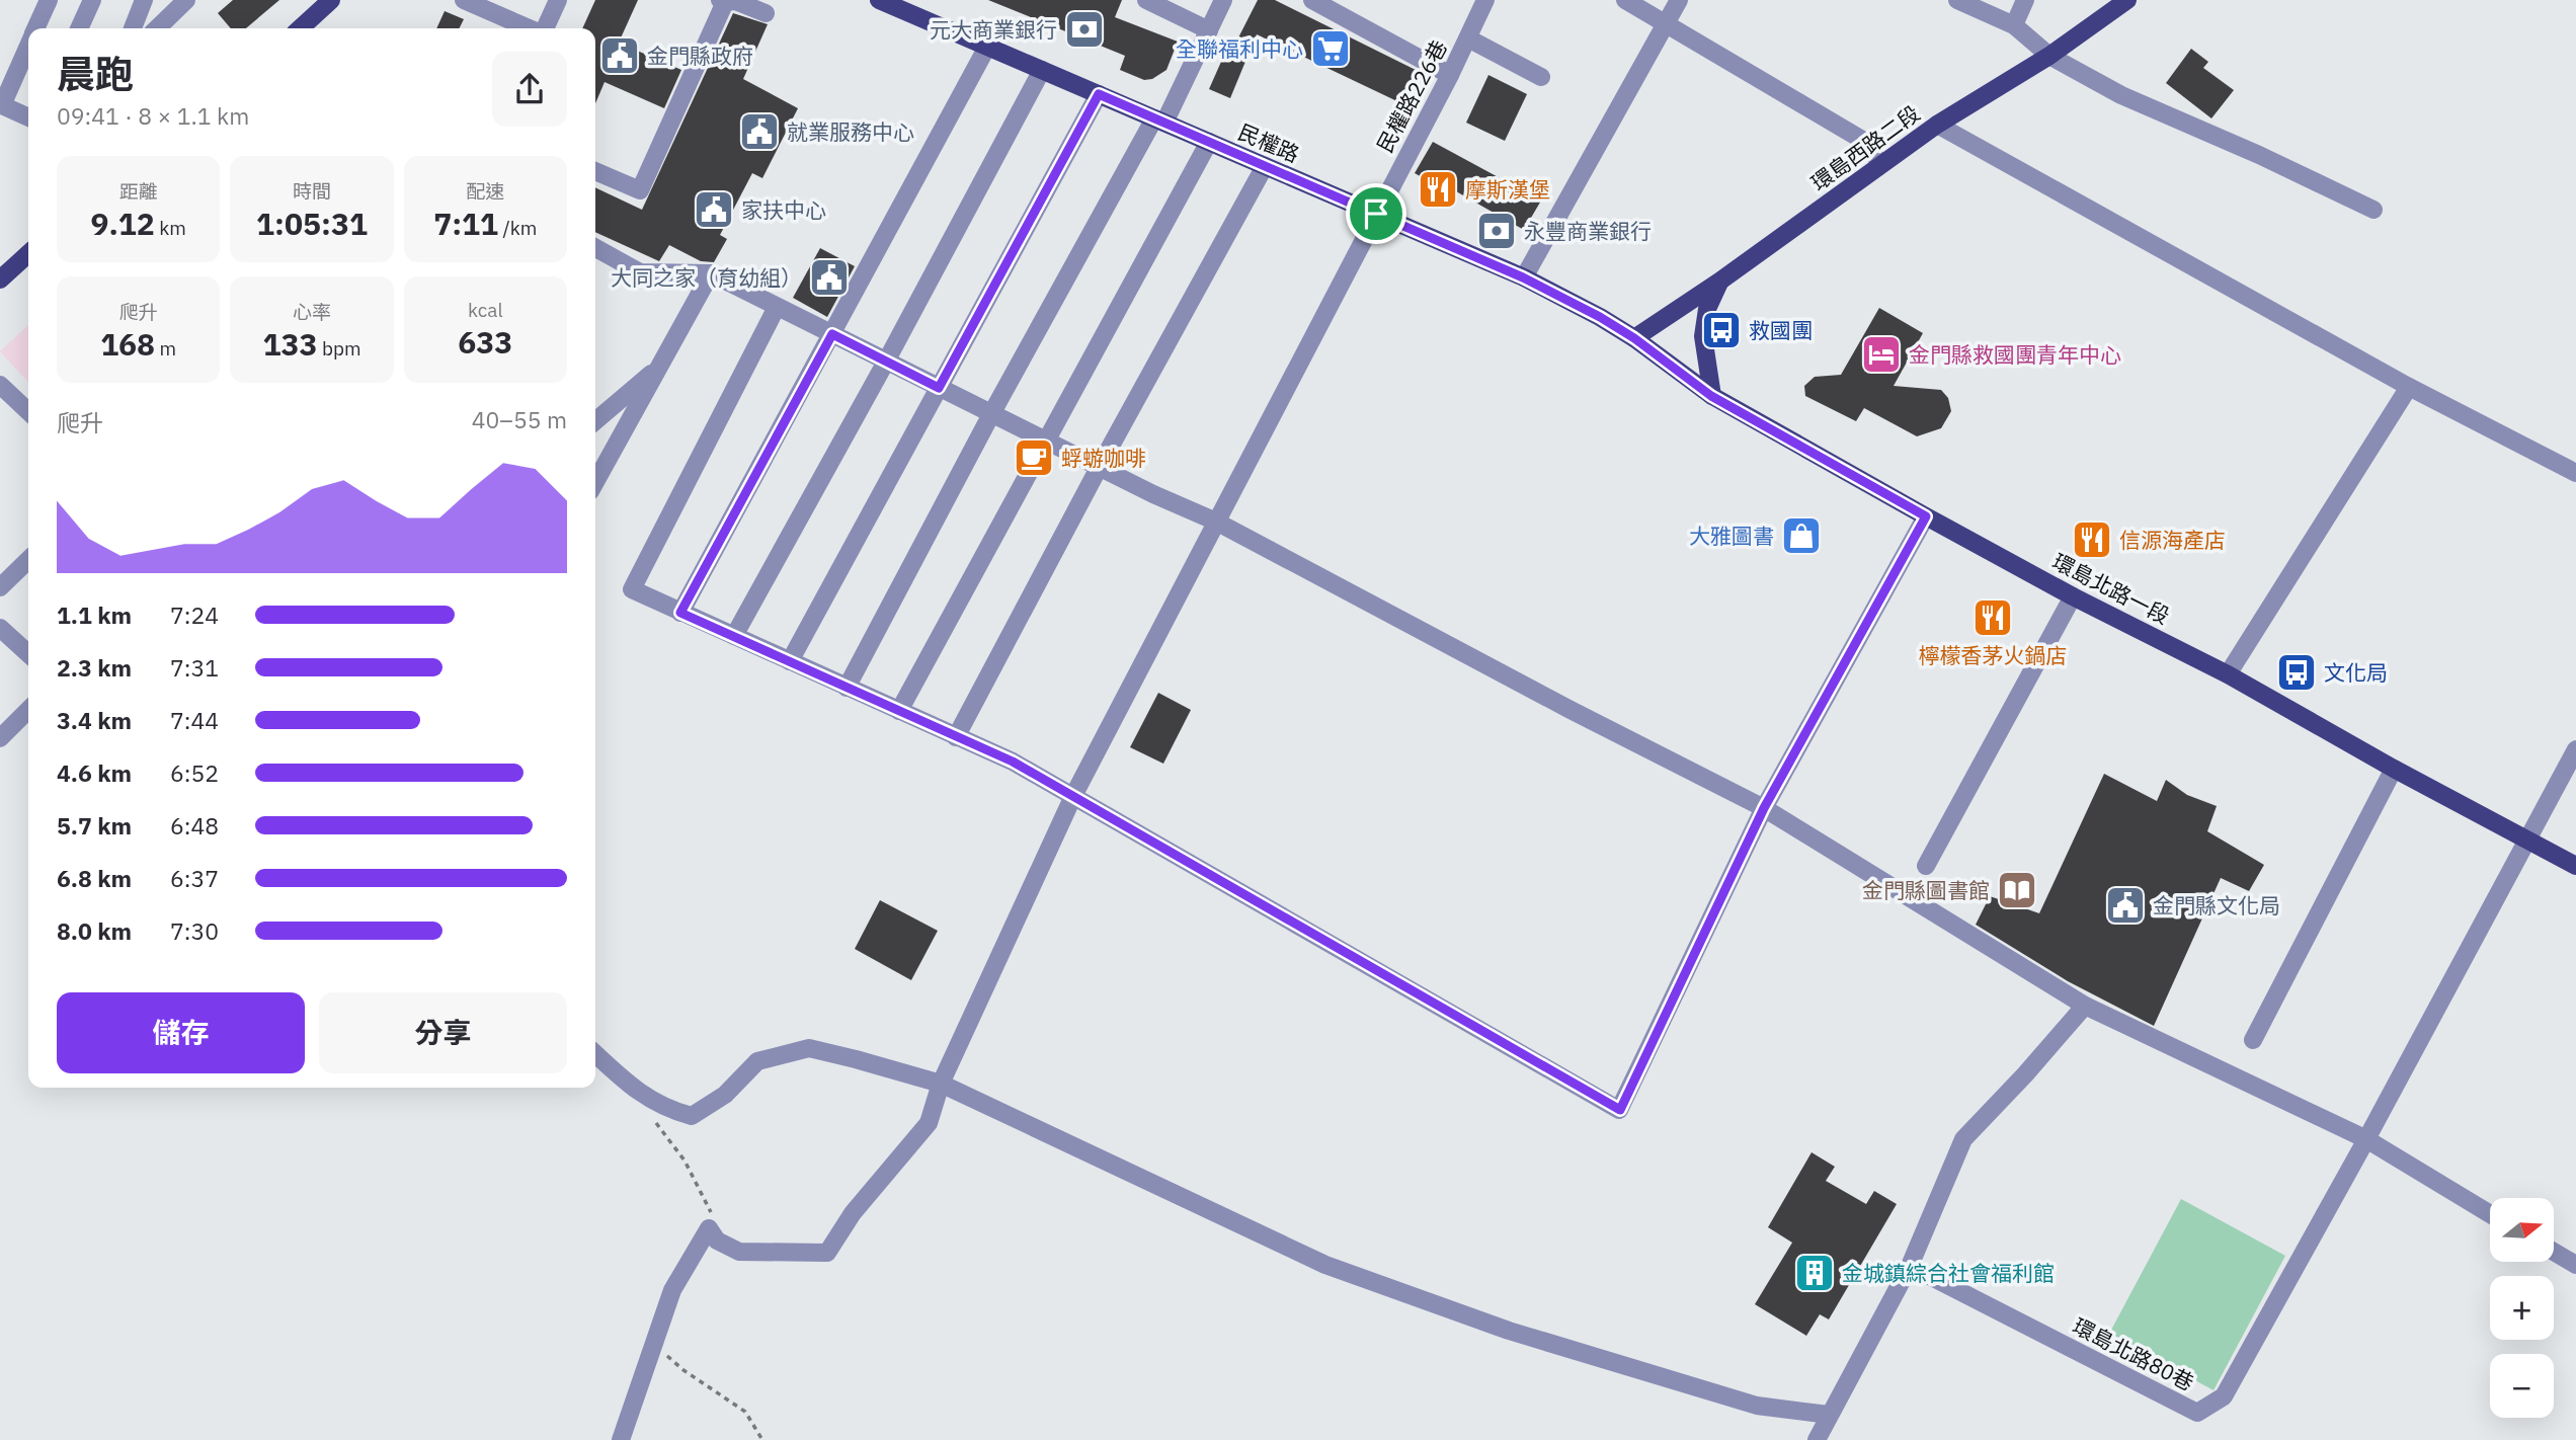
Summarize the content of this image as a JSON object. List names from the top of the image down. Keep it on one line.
{"streets":{"main road":["民權路","環島西路二段","環島北路一段"],"street":["民權路226巷","環島北路80巷"]},"crossings":[["民權路226巷","民權路"],["民權路","環島西路二段"],["民權路","環島北路一段"],["環島西路二段","環島北路一段"]],"places":{"bank":["元大商業銀行","永豐商業銀行"],"supermarket":["全聯福利中心"],"public building":["金門縣政府","就業服務中心","家扶中心","大同之家（育幼組）","金門縣文化局"],"restaurant":["摩斯漢堡","信源海產店","檸檬香茅火鍋店"],"bus stop":["救國團","文化局"],"hotel":["金門縣救國團青年中心"],"cafe":["蜉蝣咖啡"],"shop":["大雅圖書"],"library":["金門縣圖書館"],"building":["金城鎮綜合社會福利館"]},"north":"right","page":{"heading":["晨跑","09:41 · 8 × 1.1 km"],"stats":[["距離","9.12 km"],["時間","1:05:31"],["配速","7:11 /km"],["爬升","168 m"],["心率","133 bpm"],["kcal","633"]],"chart":["爬升","40–55 m"],"list":[{"name":"1.1 km","note":"7:24"},{"name":"2.3 km","note":"7:31"},{"name":"3.4 km","note":"7:44"},{"name":"4.6 km","note":"6:52"},{"name":"5.7 km","note":"6:48"},{"name":"6.8 km","note":"6:37"},{"name":"8.0 km","note":"7:30"}],"buttons":["儲存","分享"],"map_buttons":["+","−"]}}
